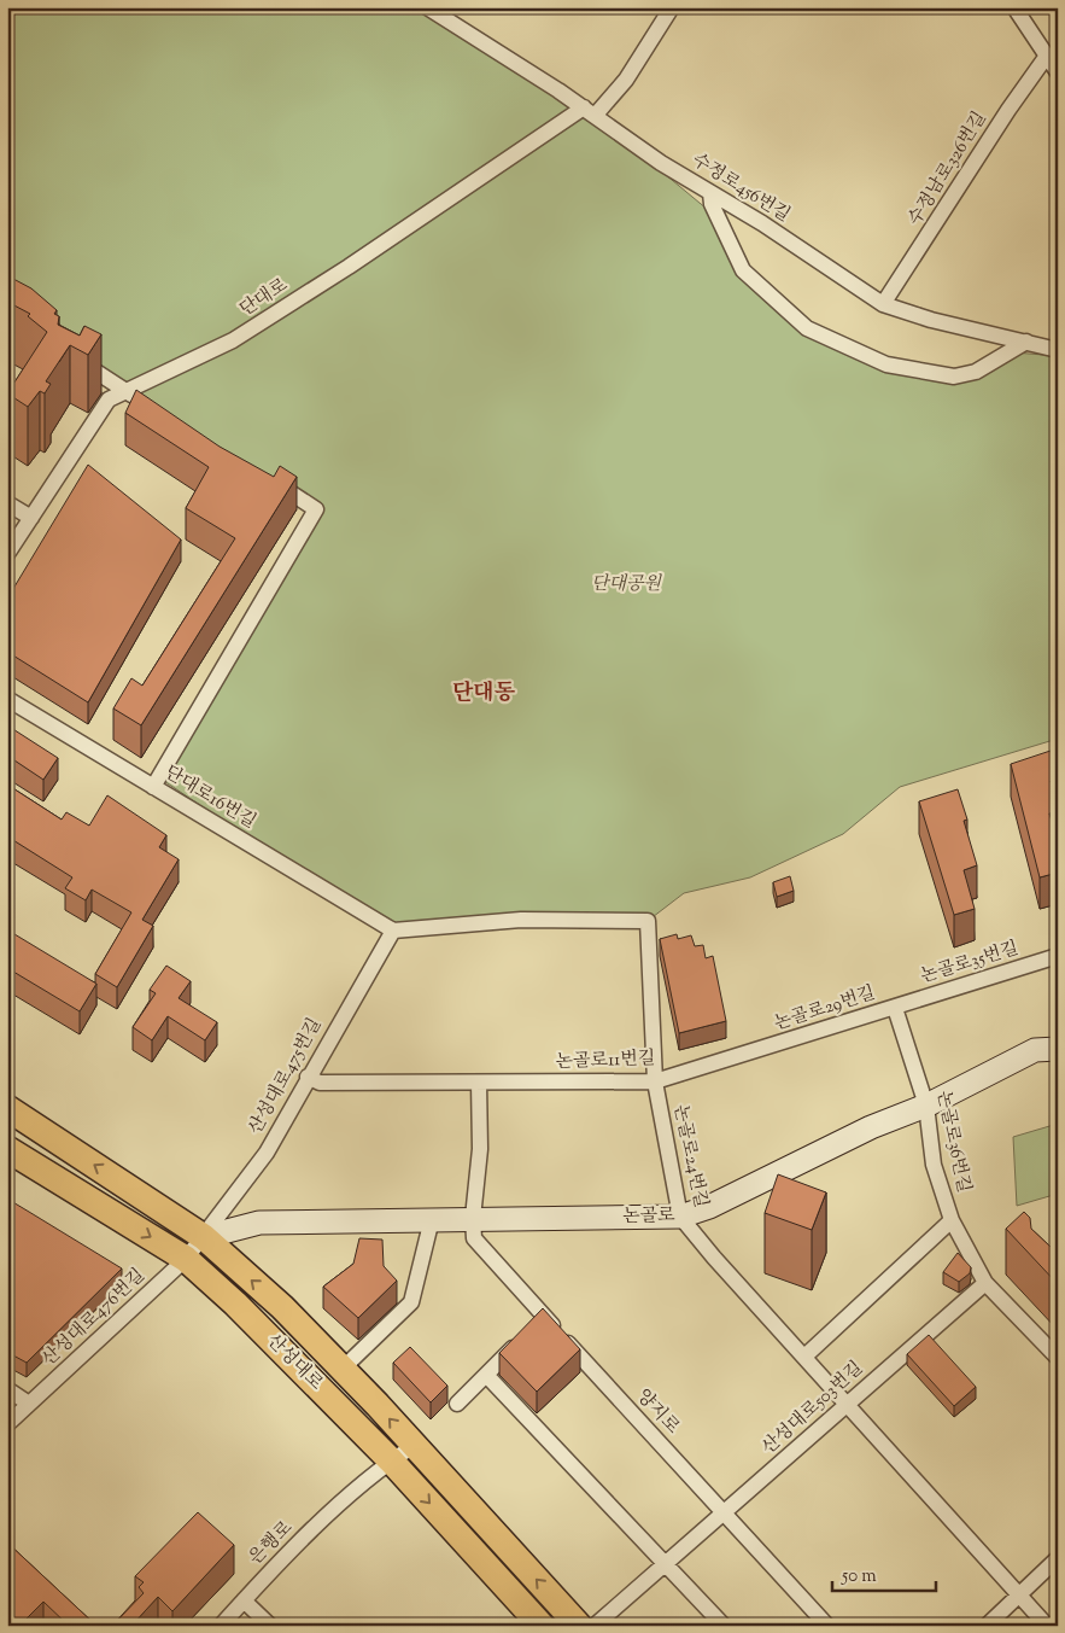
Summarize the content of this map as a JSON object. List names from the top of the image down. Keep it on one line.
{"streets":{"main road":["산성대로"],"street":["수정남로326번길","수정로456번길","단대로","단대로16번길","논골로35번길","논골로29번길","논골로11번길","산성대로475번길","논골로36번길","논골로24번길","논골로","산성대로476번길","산성대로503번길","양지로","은행로"]},"crossings":[["수정남로326번길","수정로456번길"],["수정로456번길","단대로"],["단대로16번길","산성대로475번길"],["단대로16번길","논골로24번길"],["논골로35번길","논골로29번길"],["논골로35번길","논골로36번길"],["논골로29번길","논골로11번길"],["논골로29번길","논골로36번길"],["논골로11번길","산성대로475번길"],["논골로11번길","논골로24번길"],["산성대로475번길","논골로24번길"],["산성대로475번길","논골로"],["산성대로475번길","산성대로476번길"],["산성대로475번길","산성대로"],["논골로36번길","논골로"],["논골로36번길","산성대로503번길"],["논골로24번길","논골로"],["논골로24번길","산성대로503번길"],["논골로","산성대로476번길"],["논골로","산성대로"],["논골로","양지로"],["산성대로476번길","산성대로"],["산성대로","은행로"],["산성대로503번길","양지로"]],"districts":["단대동"],"parks":["단대공원"],"scale_bar":"50 m"}
